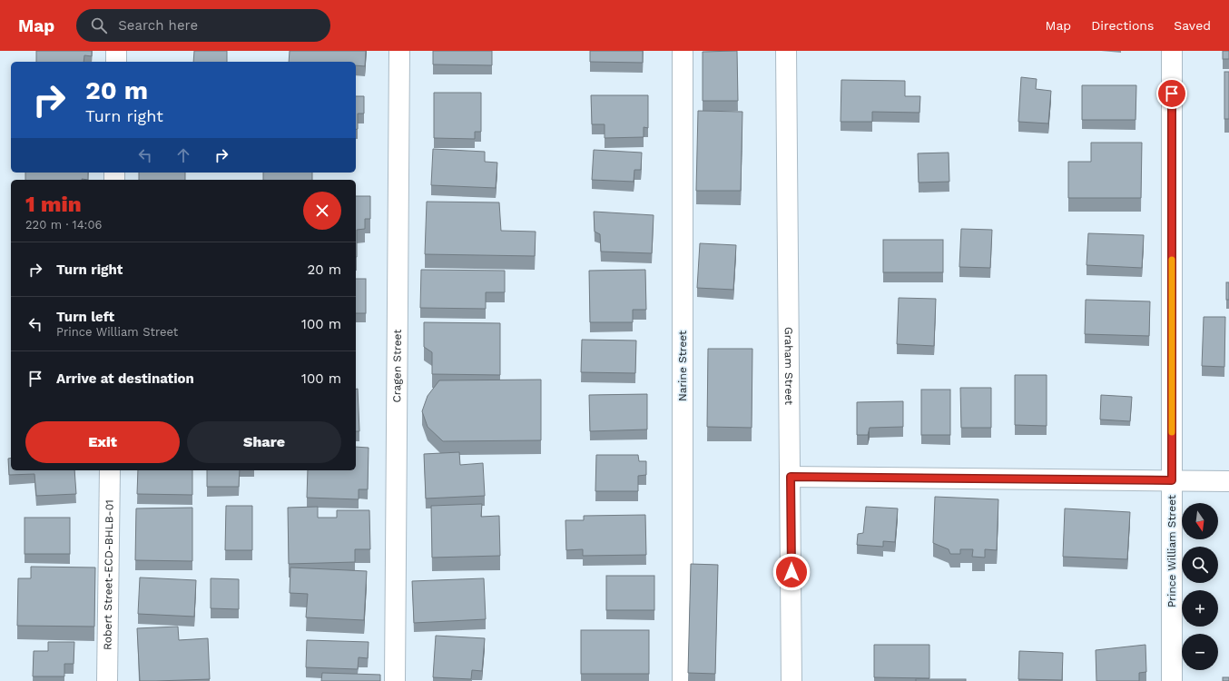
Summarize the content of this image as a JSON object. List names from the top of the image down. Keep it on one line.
{"streets":{"street":["Cragen Street","Narine Street","Graham Street","Prince William Street","Robert Street-ECD-BHLB-01"]},"north":"bottom","page":{"header":"Map","search":"Search here","nav":["Map","Directions","Saved"],"turn":["20 m","Turn right"],"heading":["1 min","220 m · 14:06"],"list":[{"name":"Turn right","value":"20 m"},{"name":"Turn left","note":"Prince William Street","value":"100 m"},{"name":"Arrive at destination","value":"100 m"}],"buttons":["Exit","Share"],"map_buttons":["+","−"]}}
